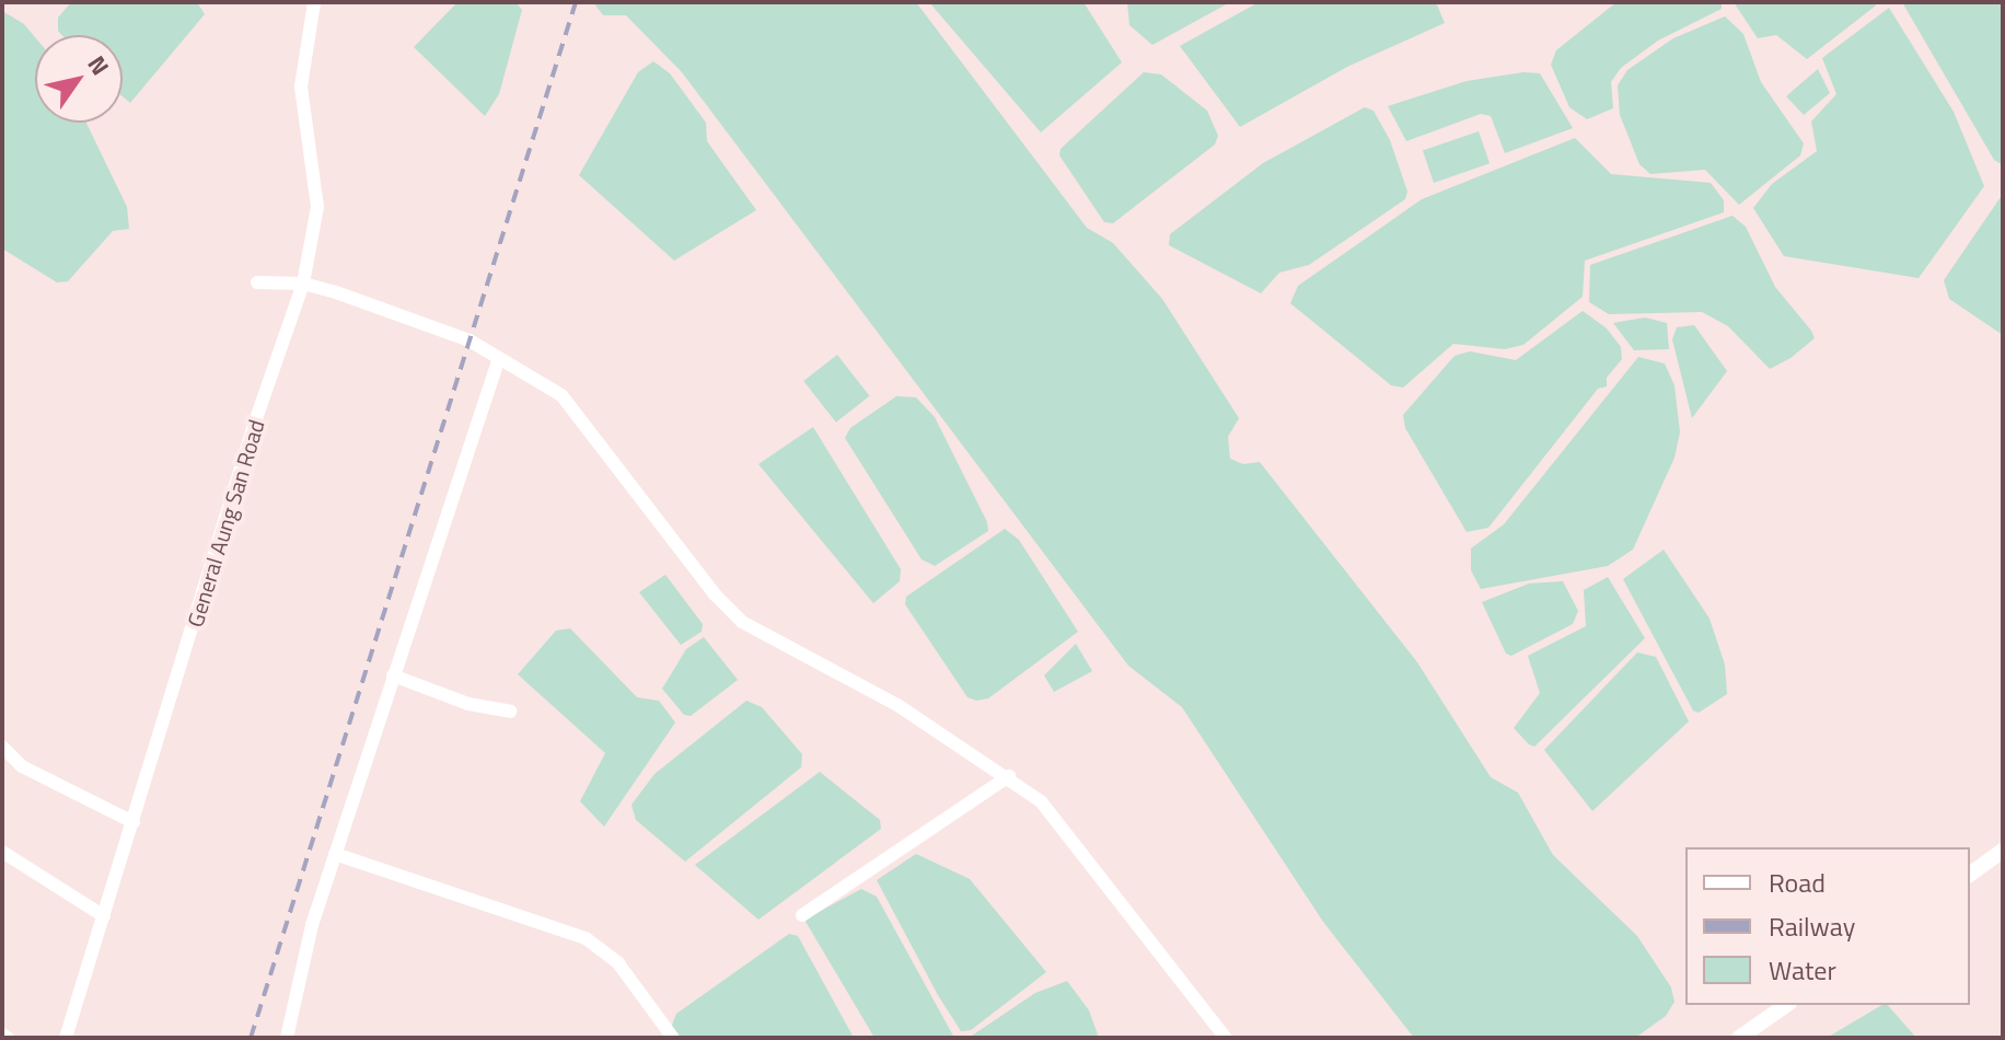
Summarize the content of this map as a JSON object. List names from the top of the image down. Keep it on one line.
{"streets":{"street":["General Aung San Road"]},"legend":["Road","Railway","Water"],"north":"top right"}
